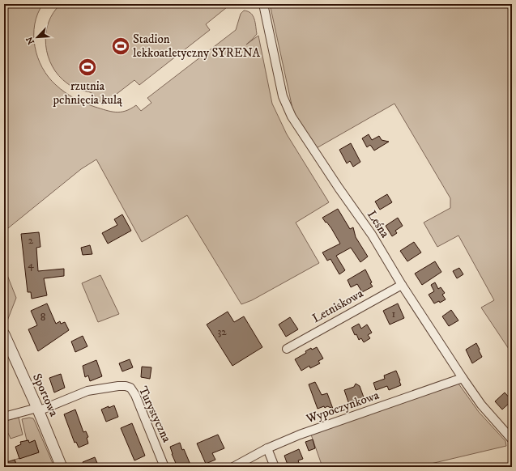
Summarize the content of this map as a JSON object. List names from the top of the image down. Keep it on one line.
{"streets":{"street":["Leśna","Letniskowa","Sportowa","Wypoczynkowa","Turystyczna"]},"crossings":[["Leśna","Letniskowa"],["Leśna","Wypoczynkowa"],["Sportowa","Turystyczna"]],"places":{"sports":["Stadion lekkoatletyczny SYRENA","rzutnia pchnięcia kulą"]},"house_numbers":["2","4","1","8","32"],"north":"bottom left"}
